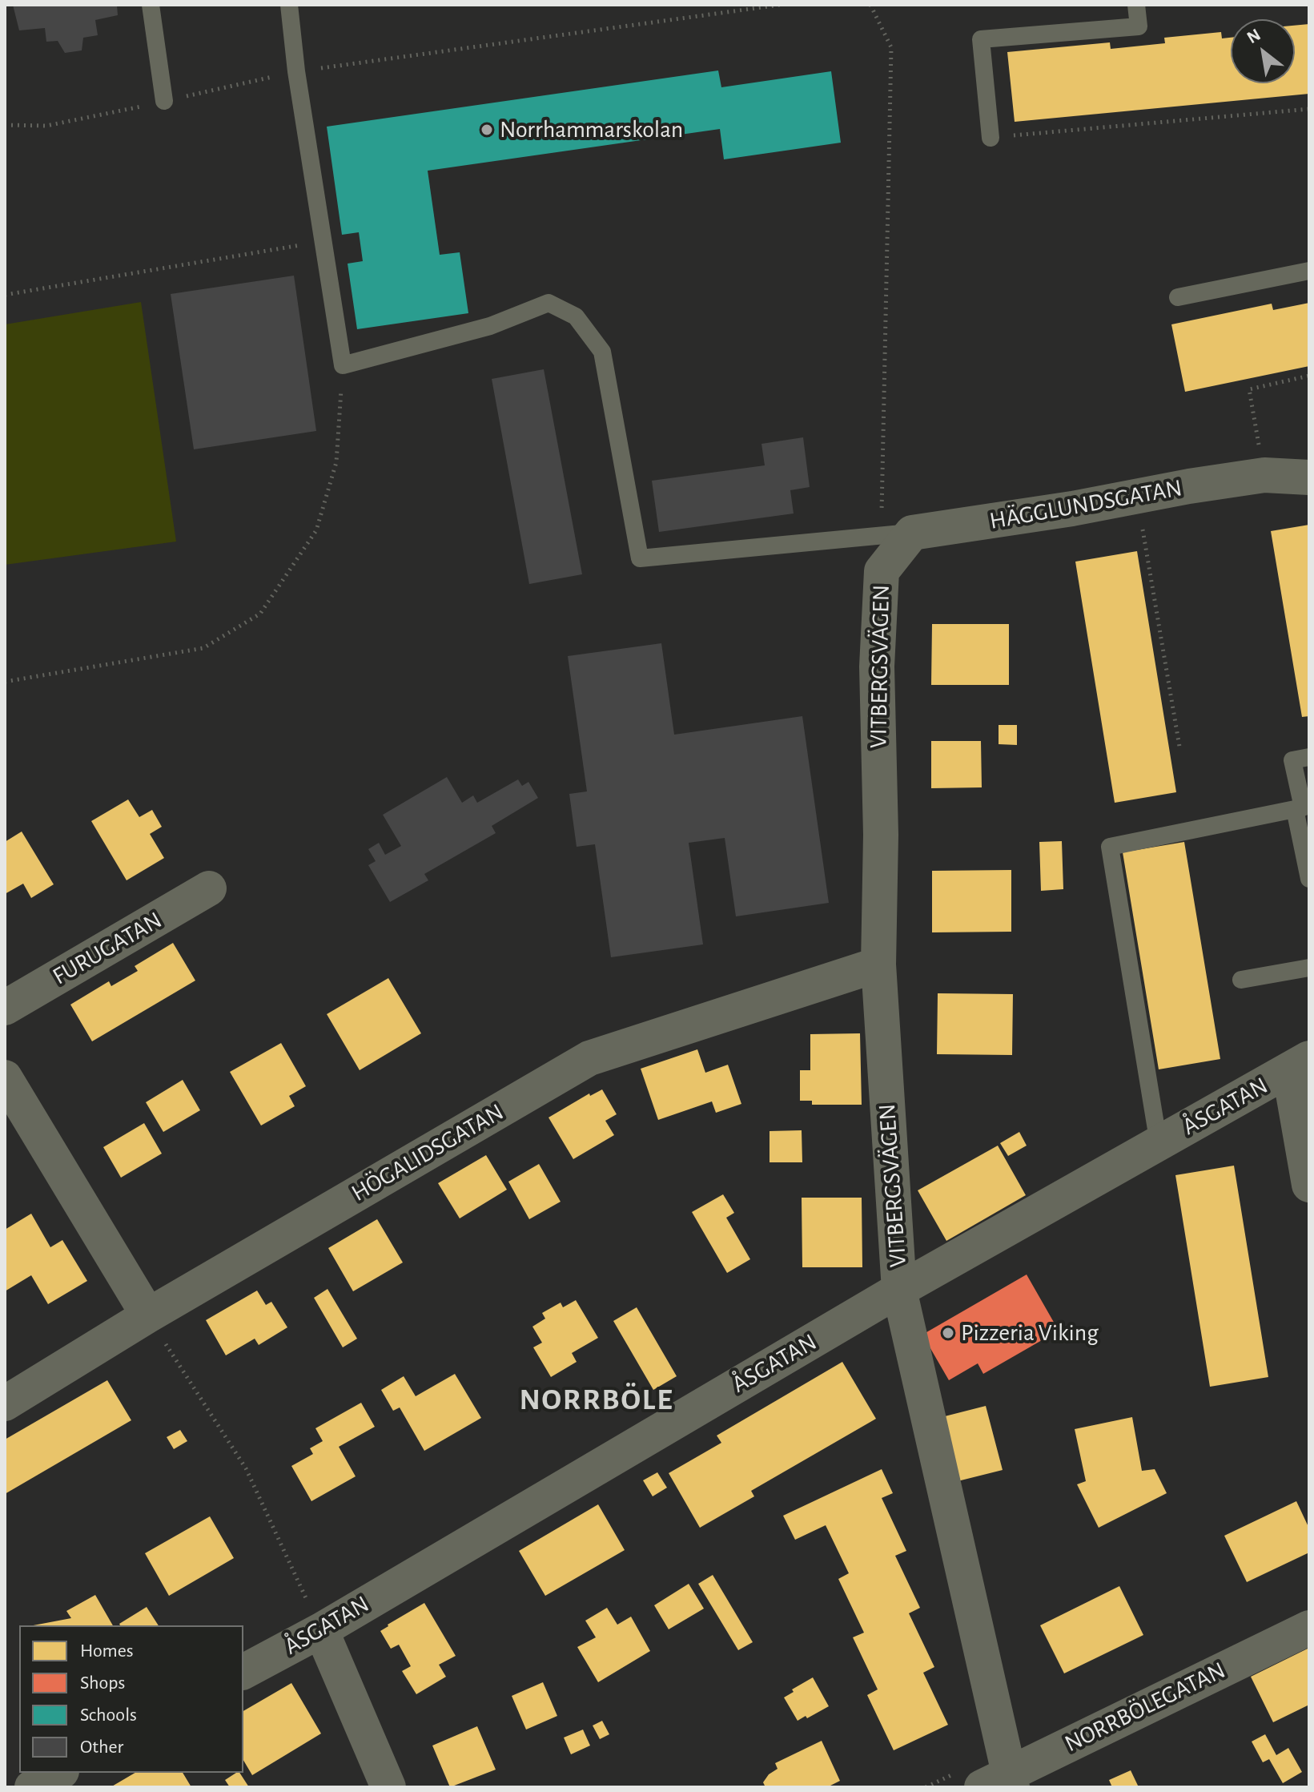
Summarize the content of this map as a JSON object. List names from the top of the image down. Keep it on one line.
{"streets":{"street":["HÄGGLUNDSGATAN","VITBERGSVÄGEN","FURUGATAN","ÅSGATAN","HÖGALIDSGATAN","NORRBÖLEGATAN"]},"crossings":[["HÄGGLUNDSGATAN","VITBERGSVÄGEN"],["VITBERGSVÄGEN","ÅSGATAN"],["VITBERGSVÄGEN","HÖGALIDSGATAN"],["VITBERGSVÄGEN","NORRBÖLEGATAN"]],"districts":["NORRBÖLE"],"places":["Norrhammarskolan","Pizzeria Viking"],"legend":["Homes","Shops","Schools","Other"],"north":"top left"}
